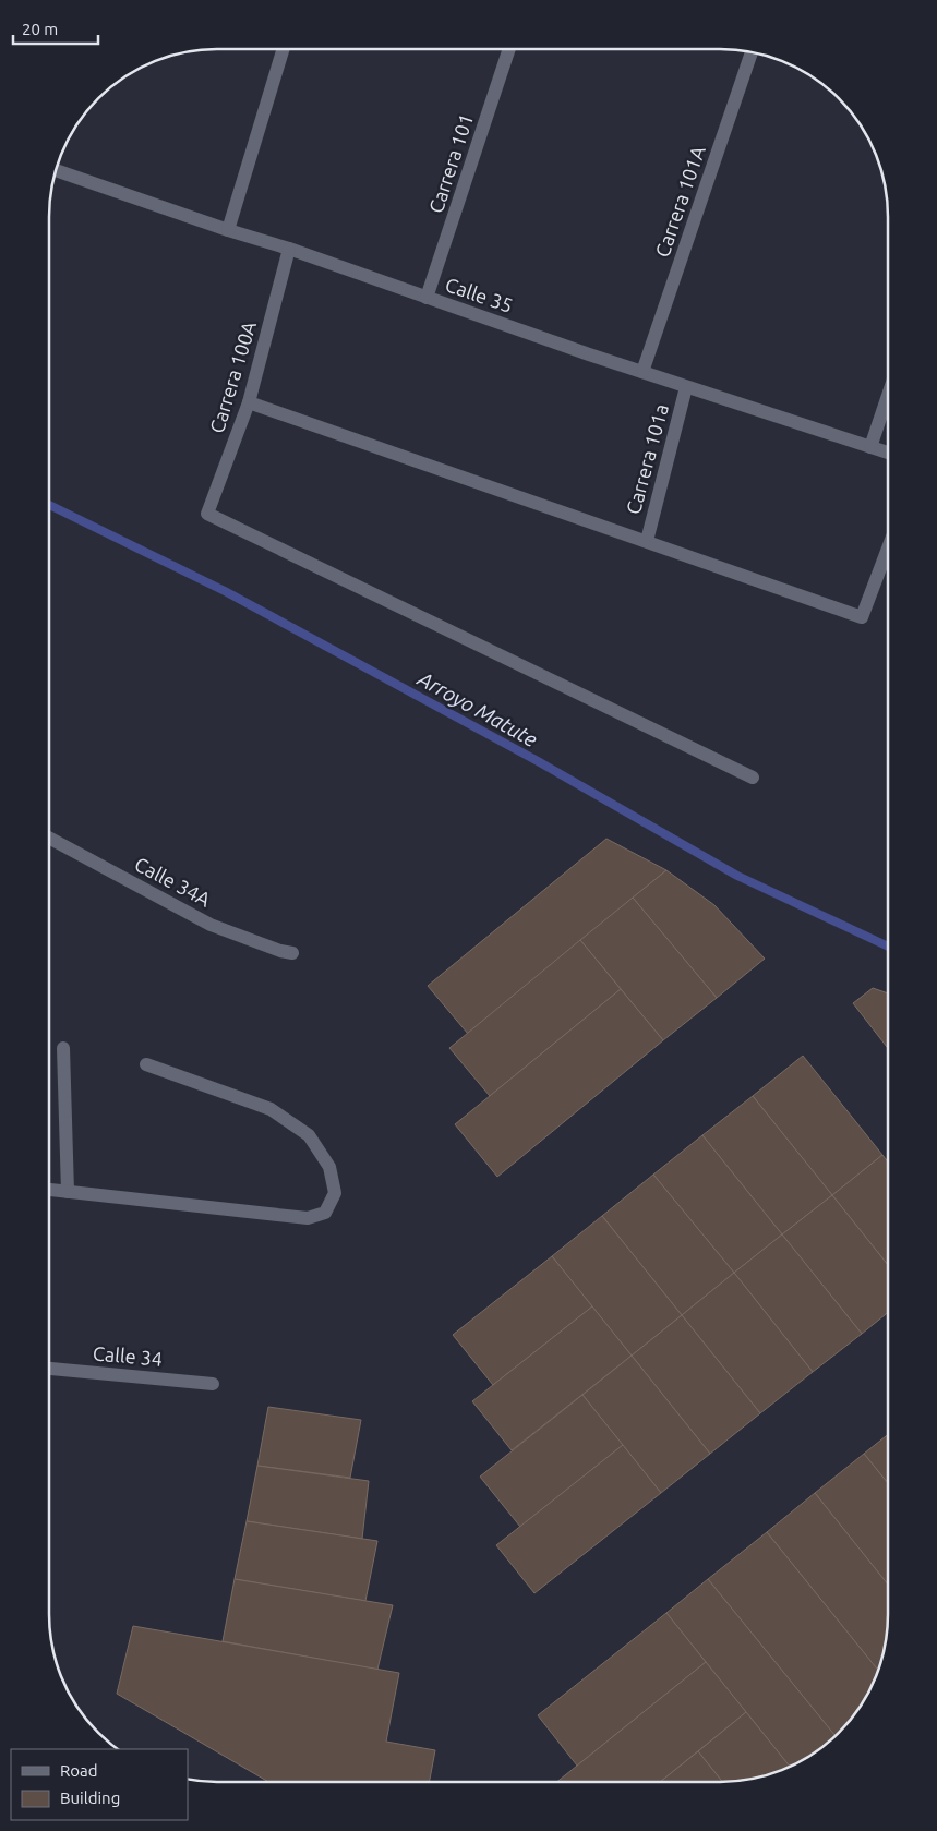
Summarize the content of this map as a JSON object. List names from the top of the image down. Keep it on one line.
{"streets":{"street":["Carrera 101","Carrera 101A","Calle 35","Carrera 100A","Carrera 101a","Calle 34A","Calle 34"]},"crossings":[["Carrera 101","Calle 35"],["Carrera 101A","Calle 35"],["Calle 35","Carrera 100A"],["Calle 35","Carrera 101a"]],"water":["Arroyo Matute"],"legend":["Road","Building"],"scale_bar":"20 m"}
